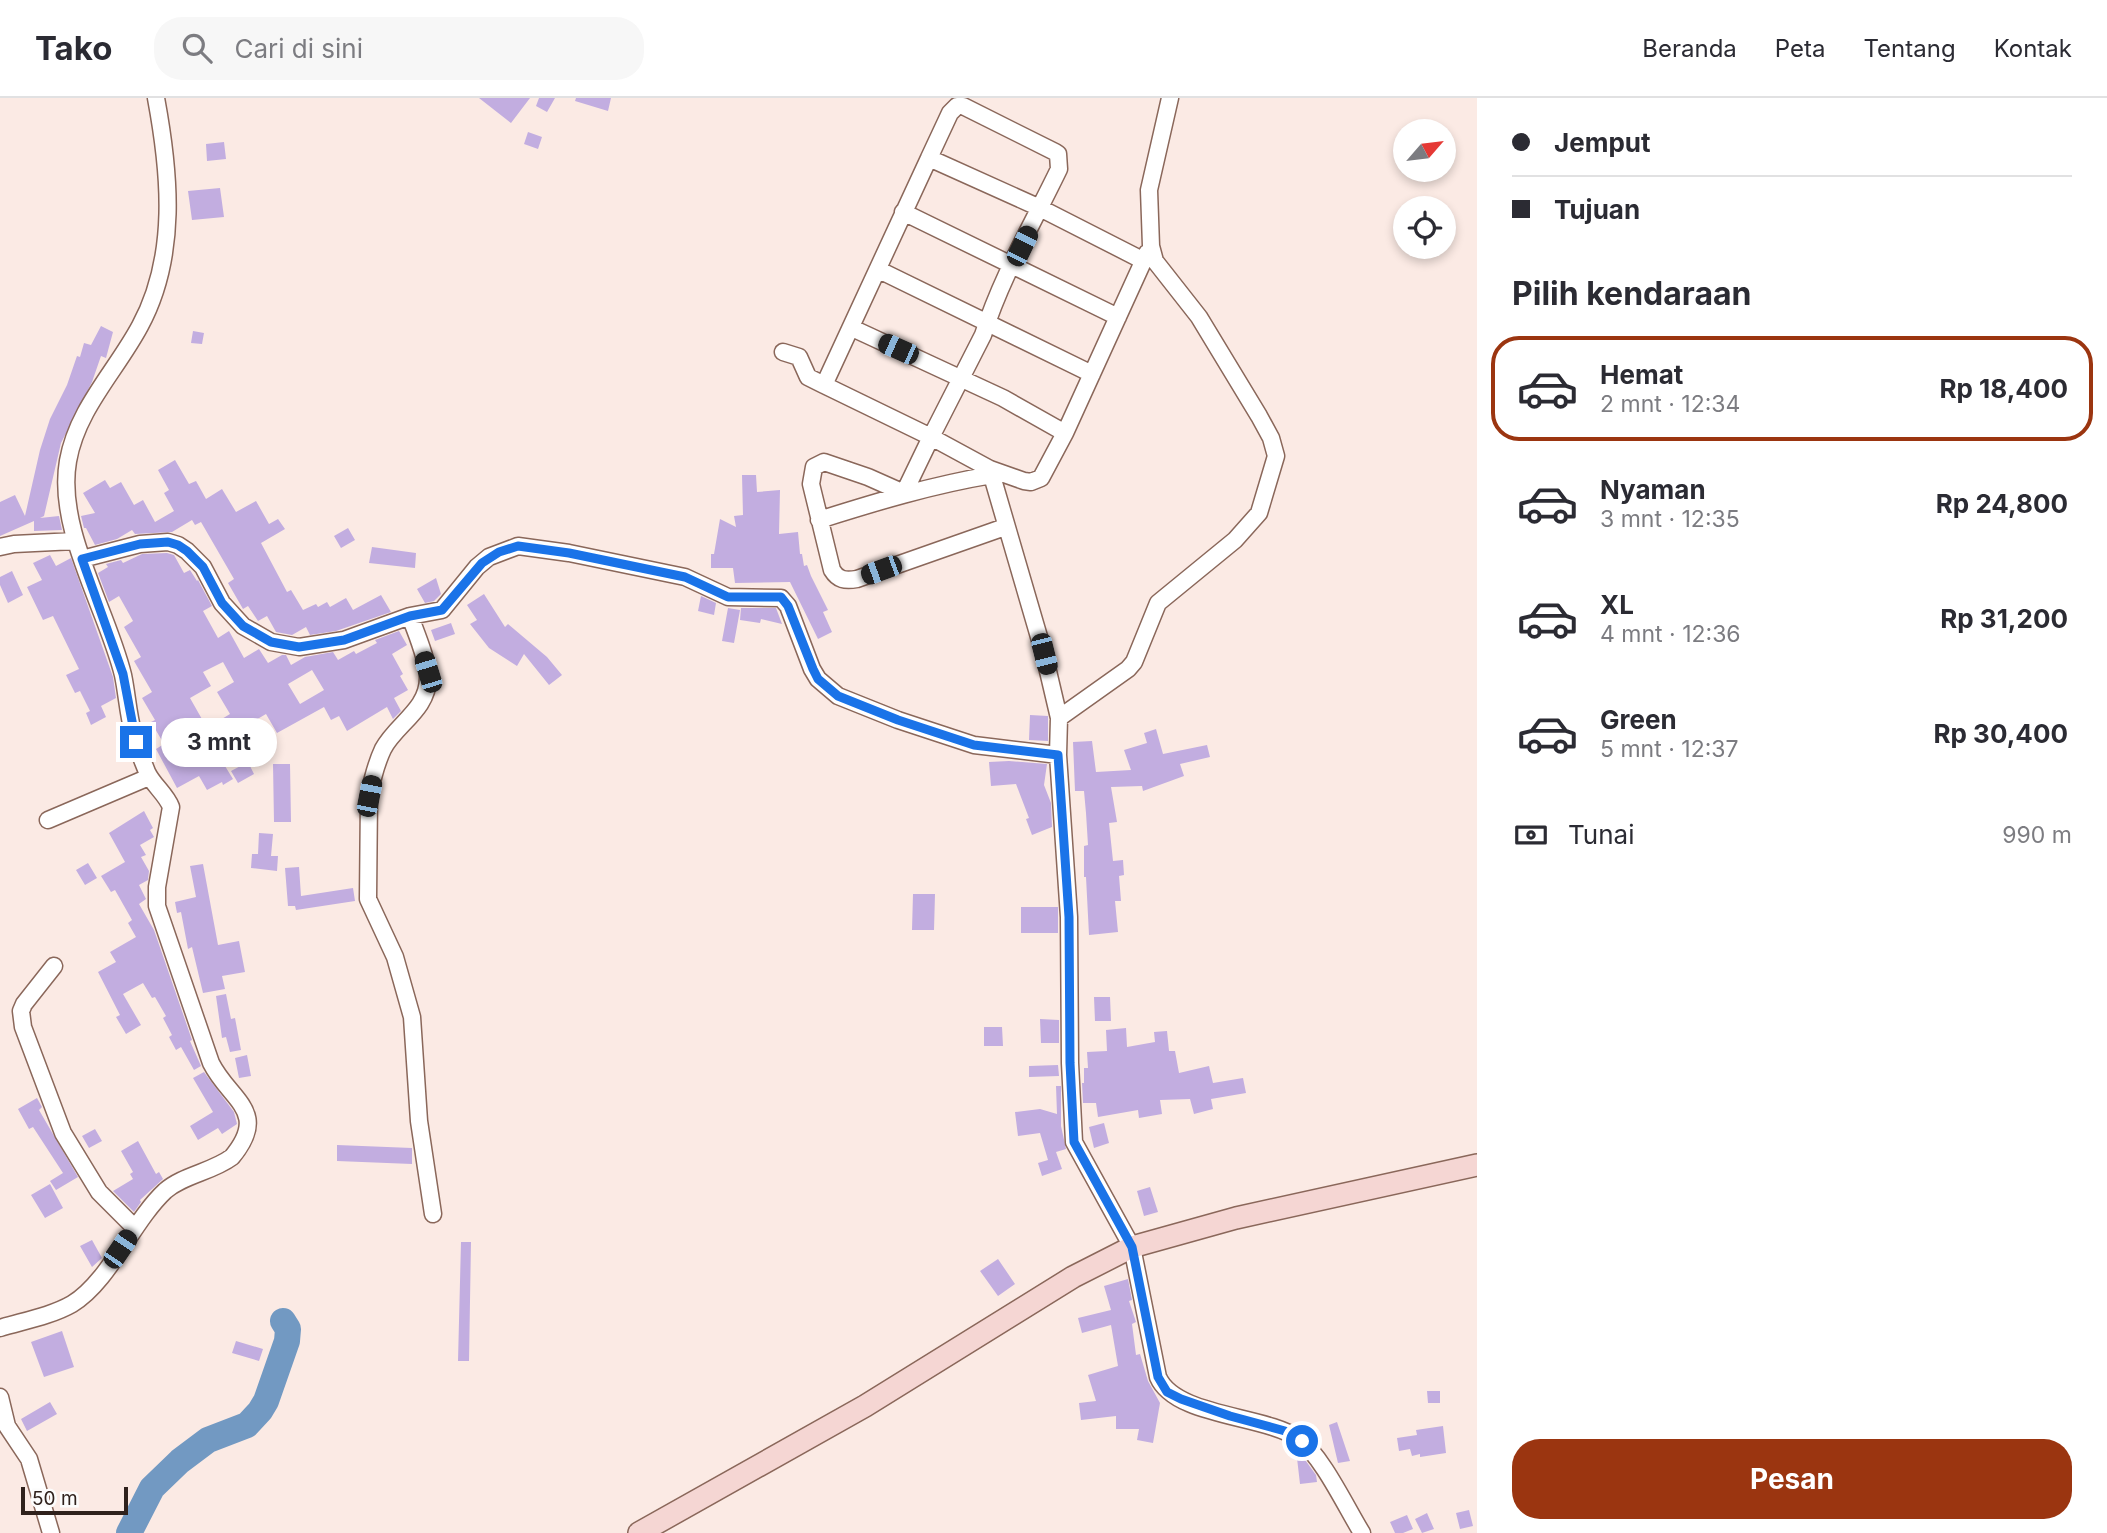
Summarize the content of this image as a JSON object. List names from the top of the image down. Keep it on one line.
{"scale_bar":"50 m","north":"top right","page":{"header":"Tako","search":"Cari di sini","nav":["Beranda","Peta","Tentang","Kontak"],"banner":["Jemput","Tujuan"],"heading":"Pilih kendaraan","list":[{"name":"Hemat","note":"2 mnt · 12:34","value":"Rp 18,400"},{"name":"Nyaman","note":"3 mnt · 12:35","value":"Rp 24,800"},{"name":"XL","note":"4 mnt · 12:36","value":"Rp 31,200"},{"name":"Green","note":"5 mnt · 12:37","value":"Rp 30,400"}],"bubble":"3 mnt","pay":["Tunai","990 m"],"buttons":"Pesan","scale":"50 m"}}
